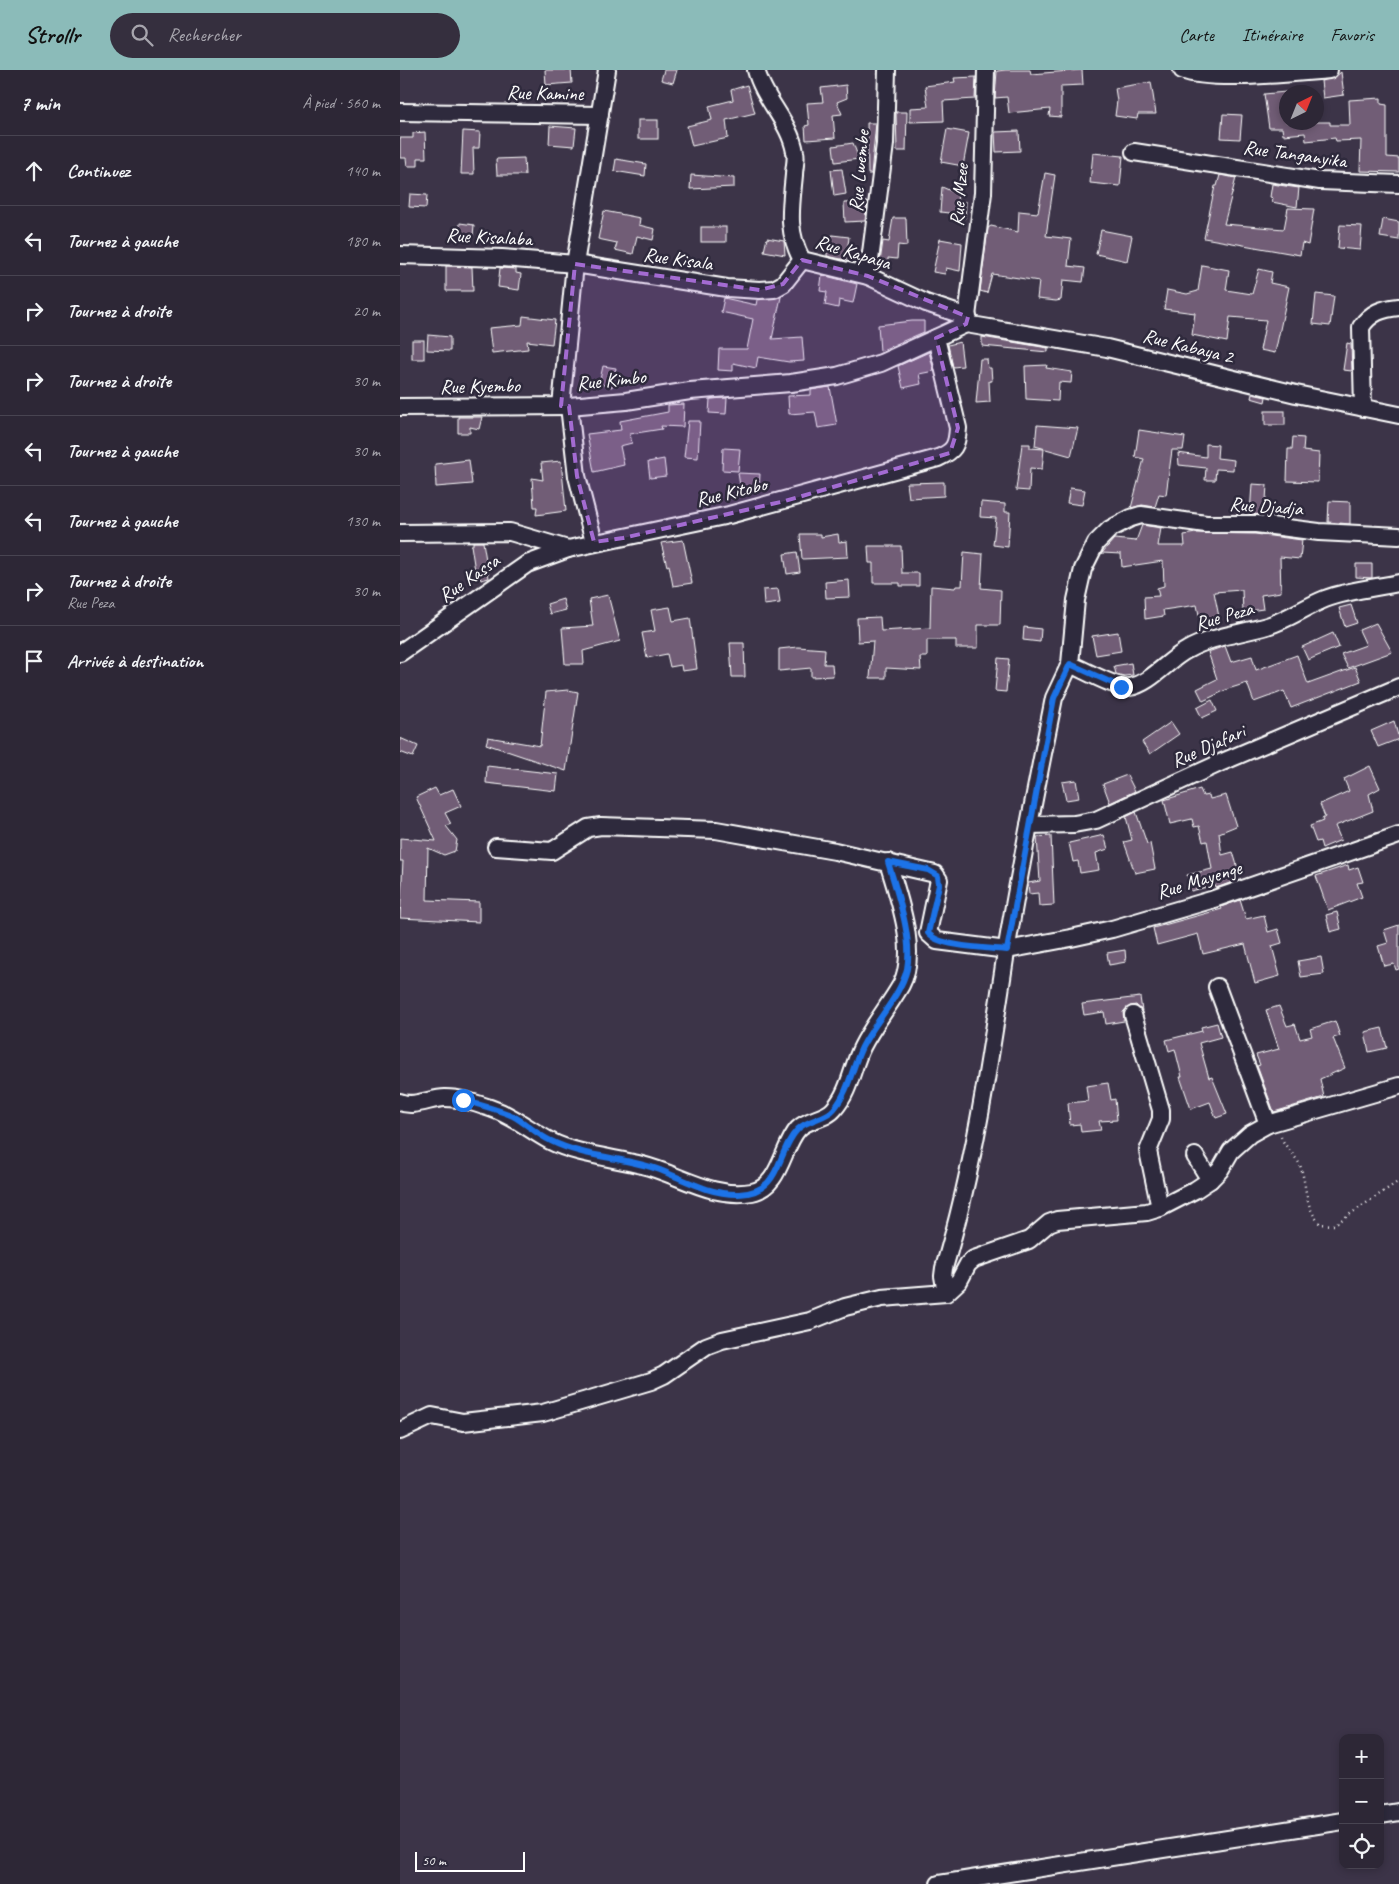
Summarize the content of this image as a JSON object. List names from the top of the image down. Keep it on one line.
{"streets":{"street":["Rue Kamine","Rue Tanganyika","Rue Lwembe","Rue Mzee","Rue Kisalaba","Rue Kapaya","Rue Kisala","Rue Kabaya 2","Rue Kimbo","Rue Kyembo","Rue Kitobo","Rue Djadja","Rue Kassa","Rue Peza","Rue Djafari","Rue Mayenge"]},"crossings":[["Rue Kamine","Rue Kimbo"],["Rue Lwembe","Rue Kapaya"],["Rue Mzee","Rue Kapaya"],["Rue Mzee","Rue Kabaya 2"],["Rue Mzee","Rue Kimbo"],["Rue Kisalaba","Rue Kisala"],["Rue Kisalaba","Rue Kimbo"],["Rue Kapaya","Rue Kisala"],["Rue Kapaya","Rue Kabaya 2"],["Rue Kapaya","Rue Kimbo"],["Rue Kisala","Rue Kimbo"],["Rue Kabaya 2","Rue Kimbo"],["Rue Kimbo","Rue Kyembo"],["Rue Kimbo","Rue Kitobo"],["Rue Kitobo","Rue Kassa"],["Rue Djadja","Rue Peza"]],"scale_bar":"50 m","north":"top right","page":{"header":"Strollr","search":"Rechercher","nav":["Carte","Itinéraire","Favoris"],"heading":["7 min","À pied · 560 m"],"list":[["Continuez","140 m"],["Tournez à gauche","180 m"],["Tournez à droite","20 m"],["Tournez à droite","30 m"],["Tournez à gauche","30 m"],["Tournez à gauche","130 m"],["Tournez à droite","Rue Peza","30 m"],"Arrivée à destination"],"map_buttons":["+","−"],"scale":"50 m"}}
